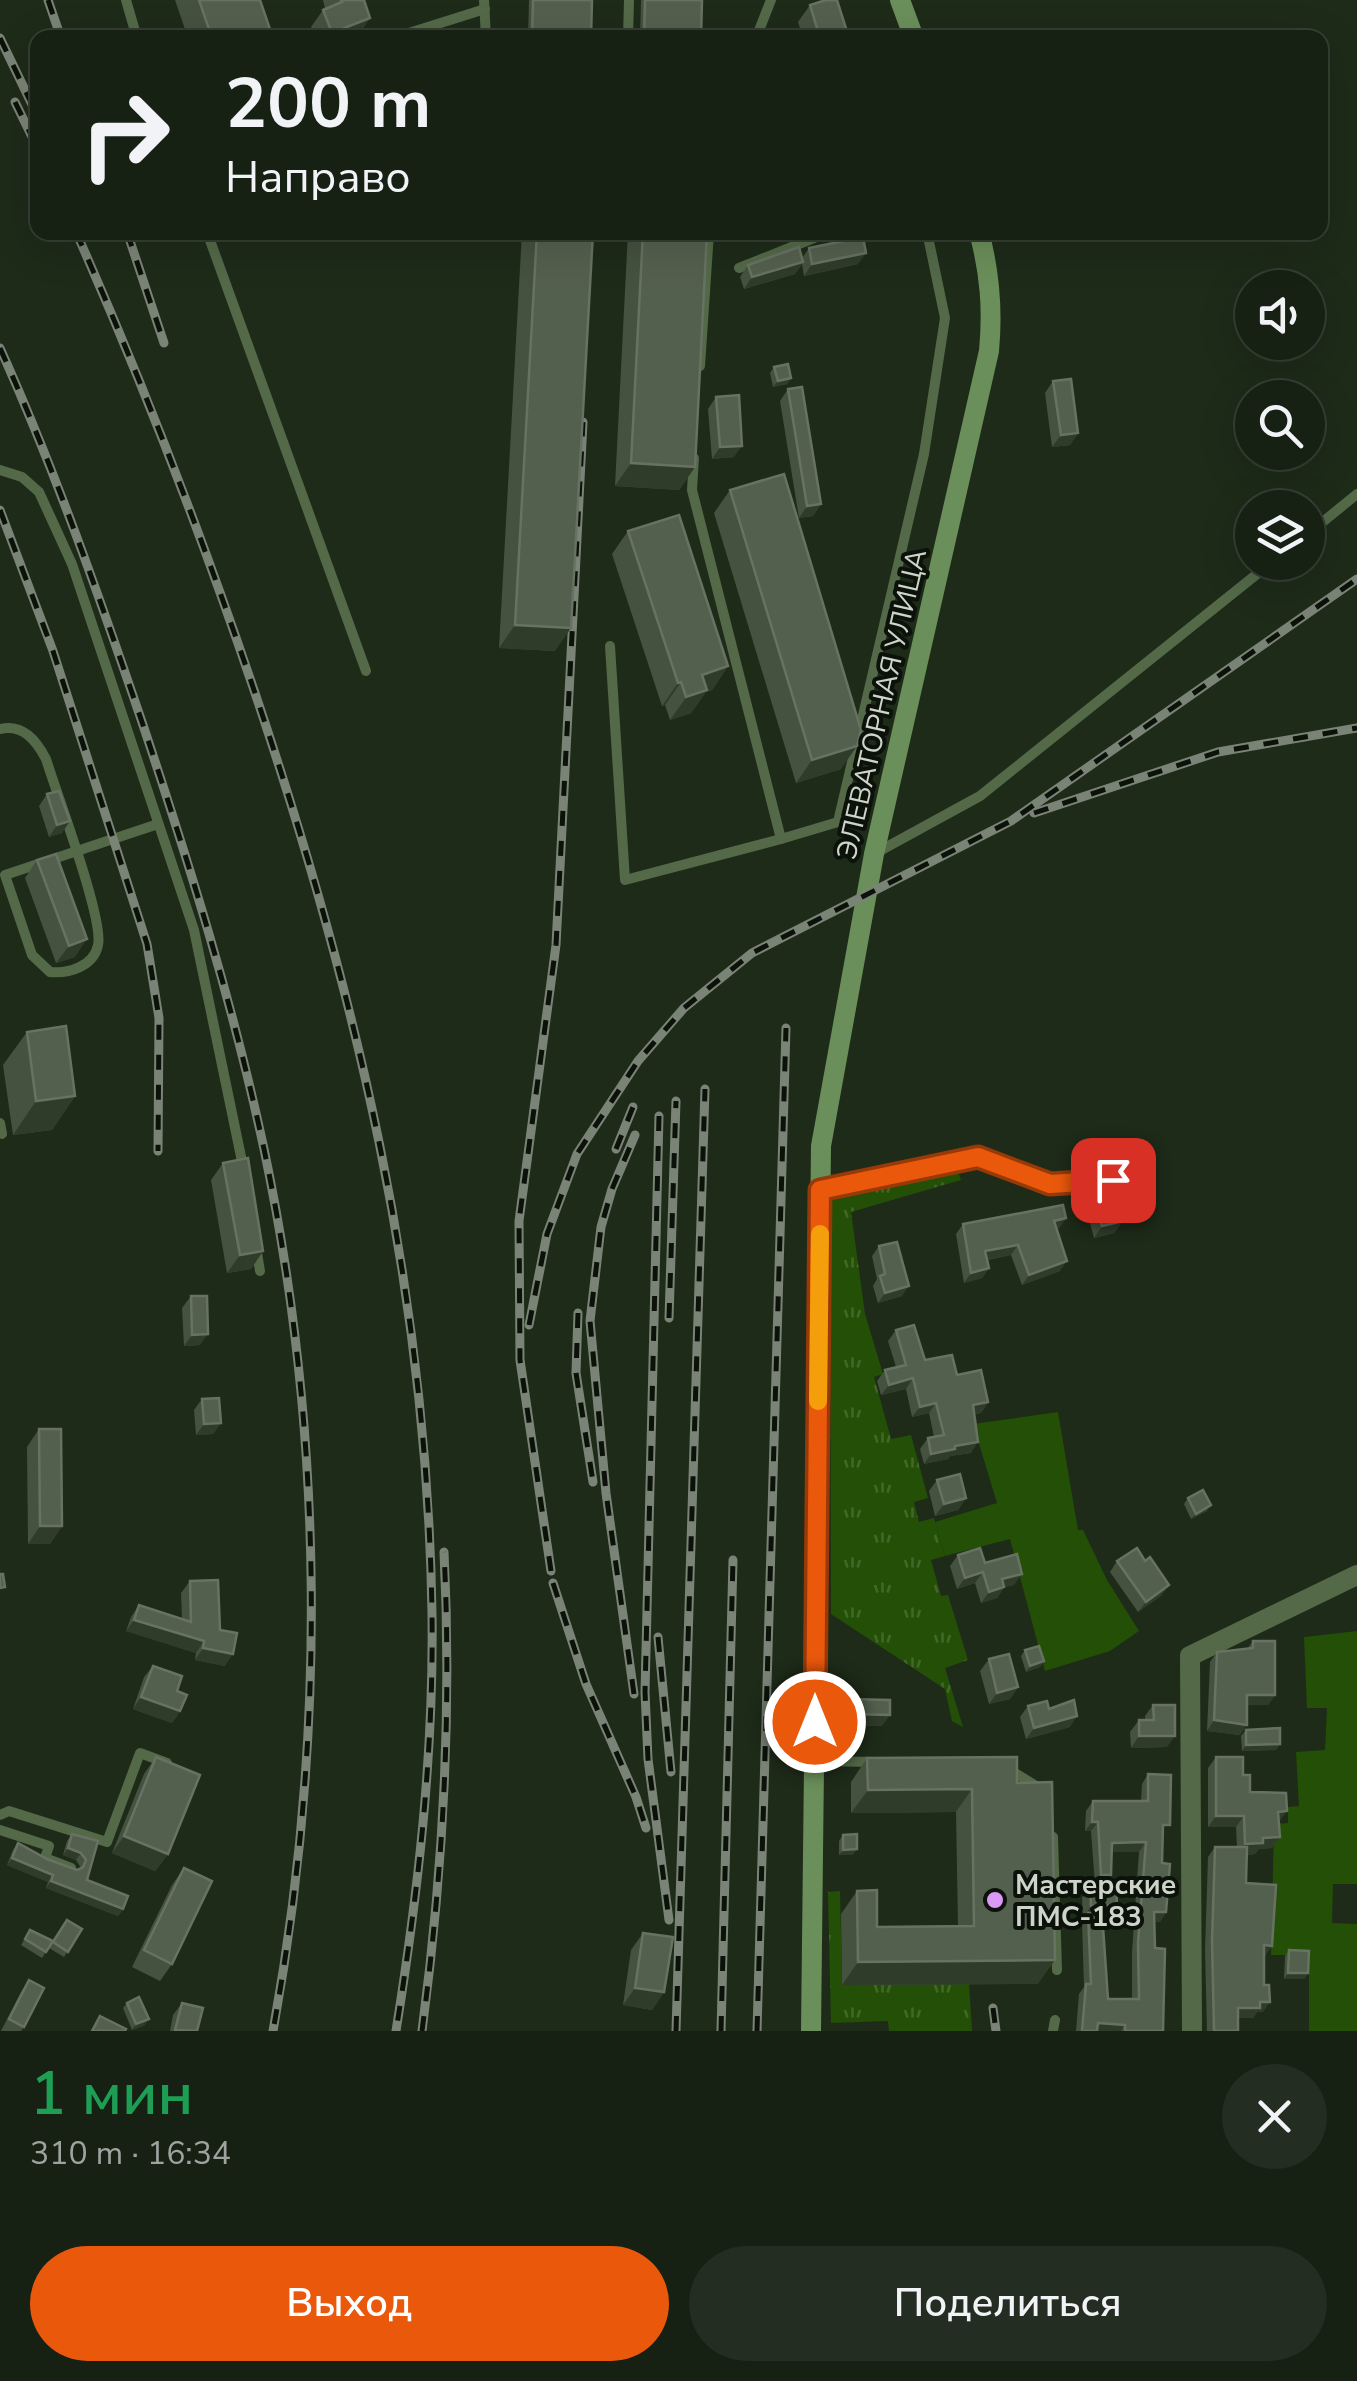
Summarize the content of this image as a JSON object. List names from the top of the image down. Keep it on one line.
{"streets":{"street":["ЭЛЕВАТОРНАЯ УЛИЦА"]},"places":["Мастерские ПМС-183"],"page":{"turn":["200 m","Направо"],"heading":["1 мин","310 m · 16:34"],"buttons":["Выход","Поделиться"]}}
